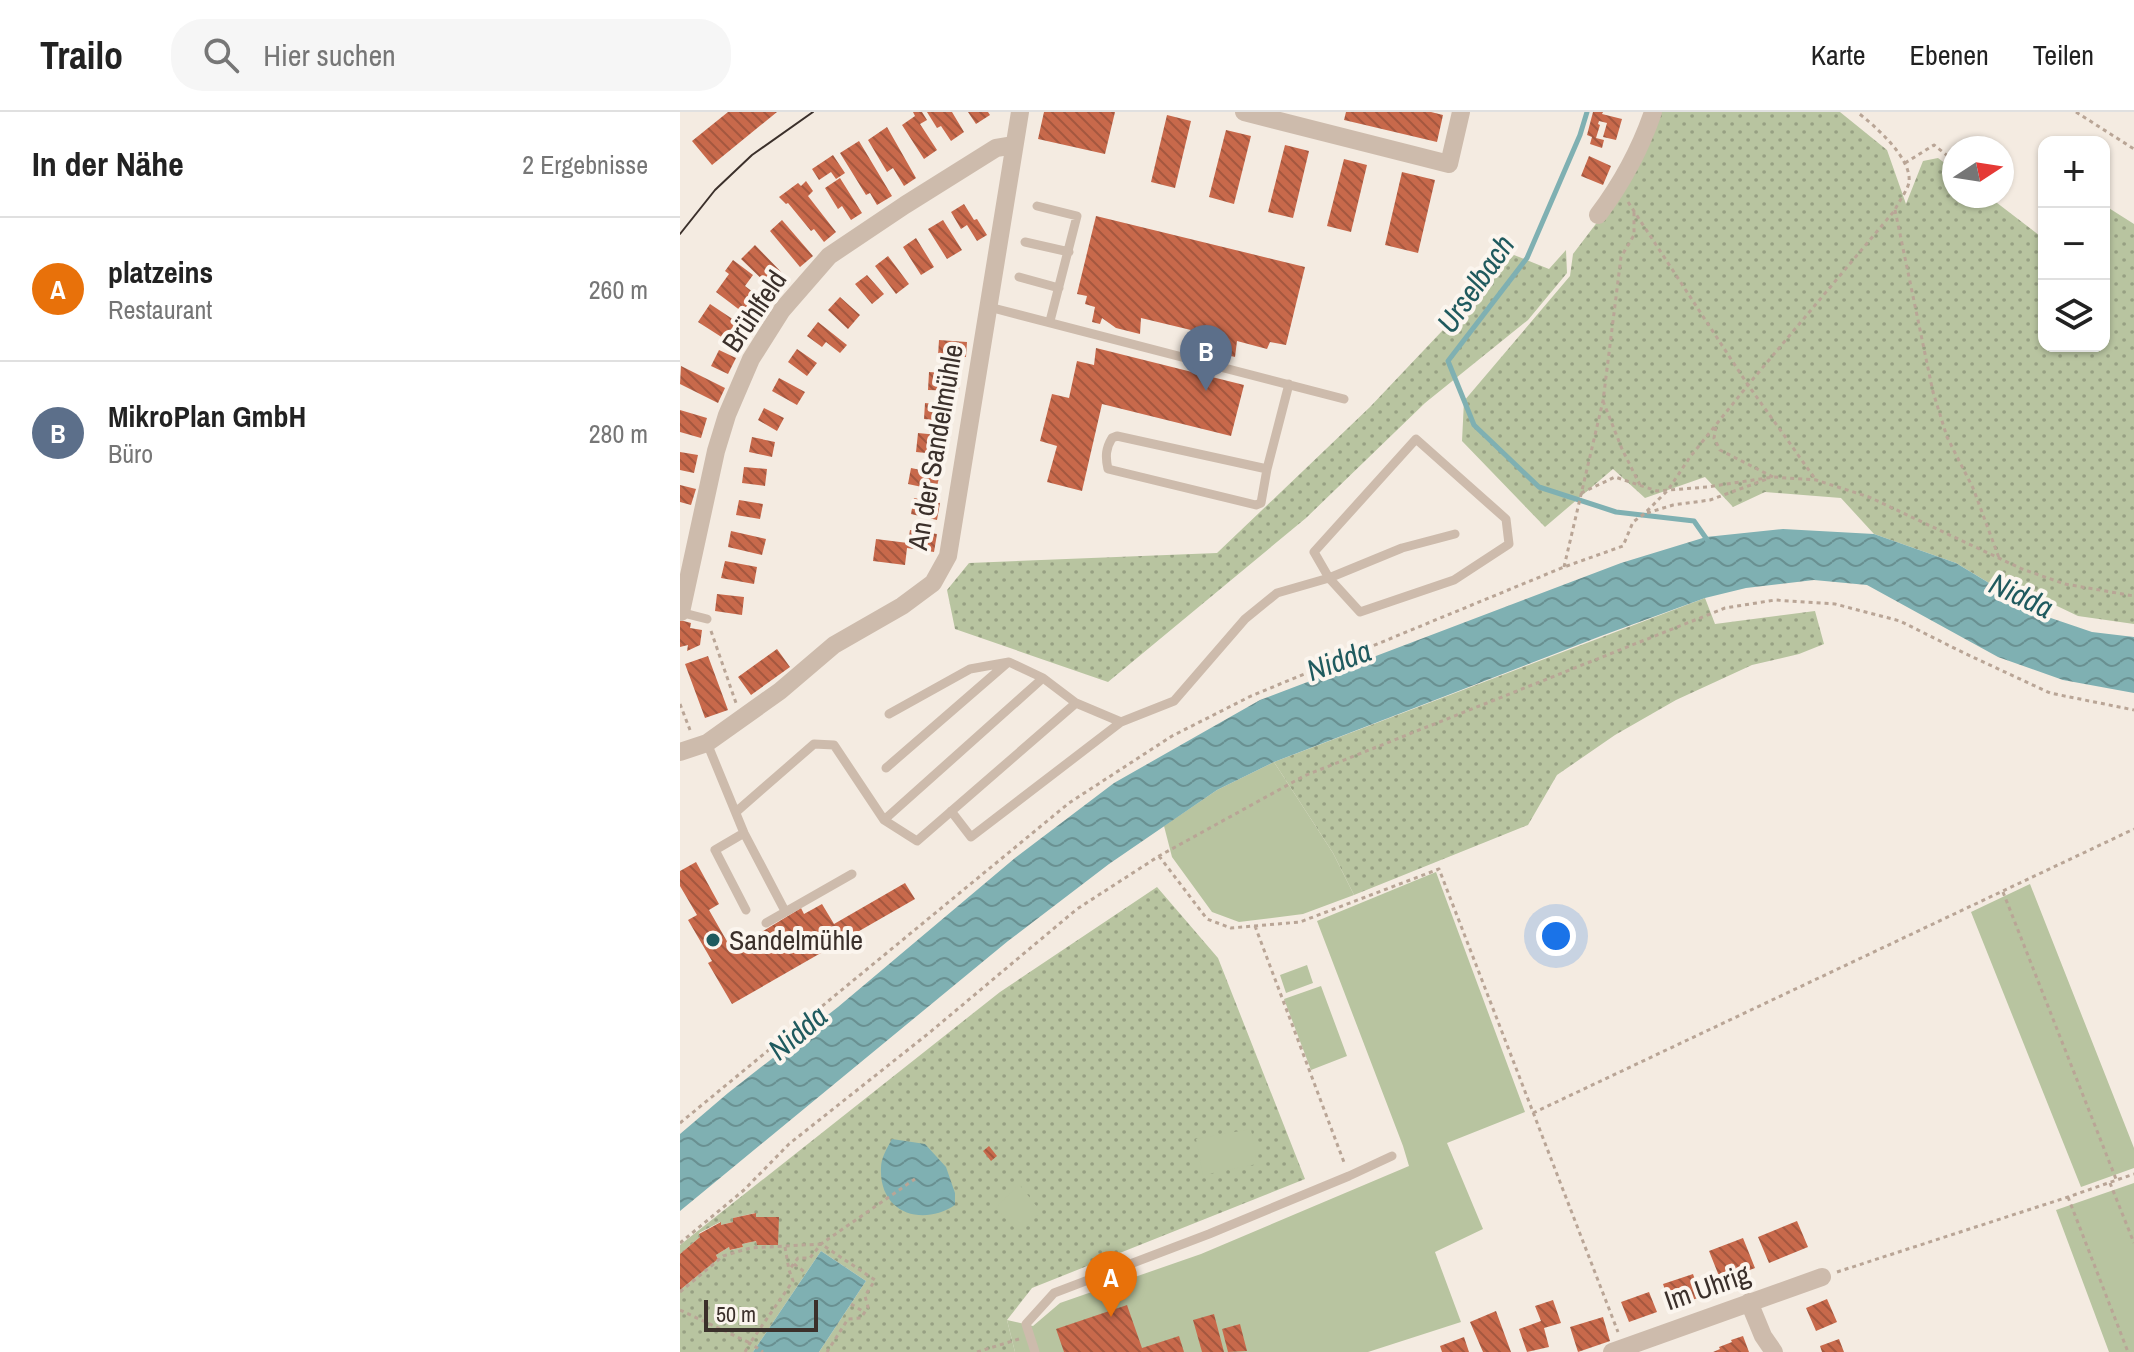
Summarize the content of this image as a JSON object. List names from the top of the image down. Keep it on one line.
{"streets":{"street":["Brühlfeld","An der Sandelmühle","Im Uhrig"]},"crossings":[["Brühlfeld","An der Sandelmühle"]],"water":["Urselbach","Nidda"],"places":["Sandelmühle"],"scale_bar":"50 m","north":"right","page":{"header":"Trailo","search":"Hier suchen","nav":["Karte","Ebenen","Teilen"],"heading":["In der Nähe","2 Ergebnisse"],"map_buttons":["+","−"],"list":[{"mark":"A","name":"platzeins","note":"Restaurant","value":"260 m"},{"mark":"B","name":"MikroPlan GmbH","note":"Büro","value":"280 m"}],"pins":["B","A"],"scale":"50 m"}}
